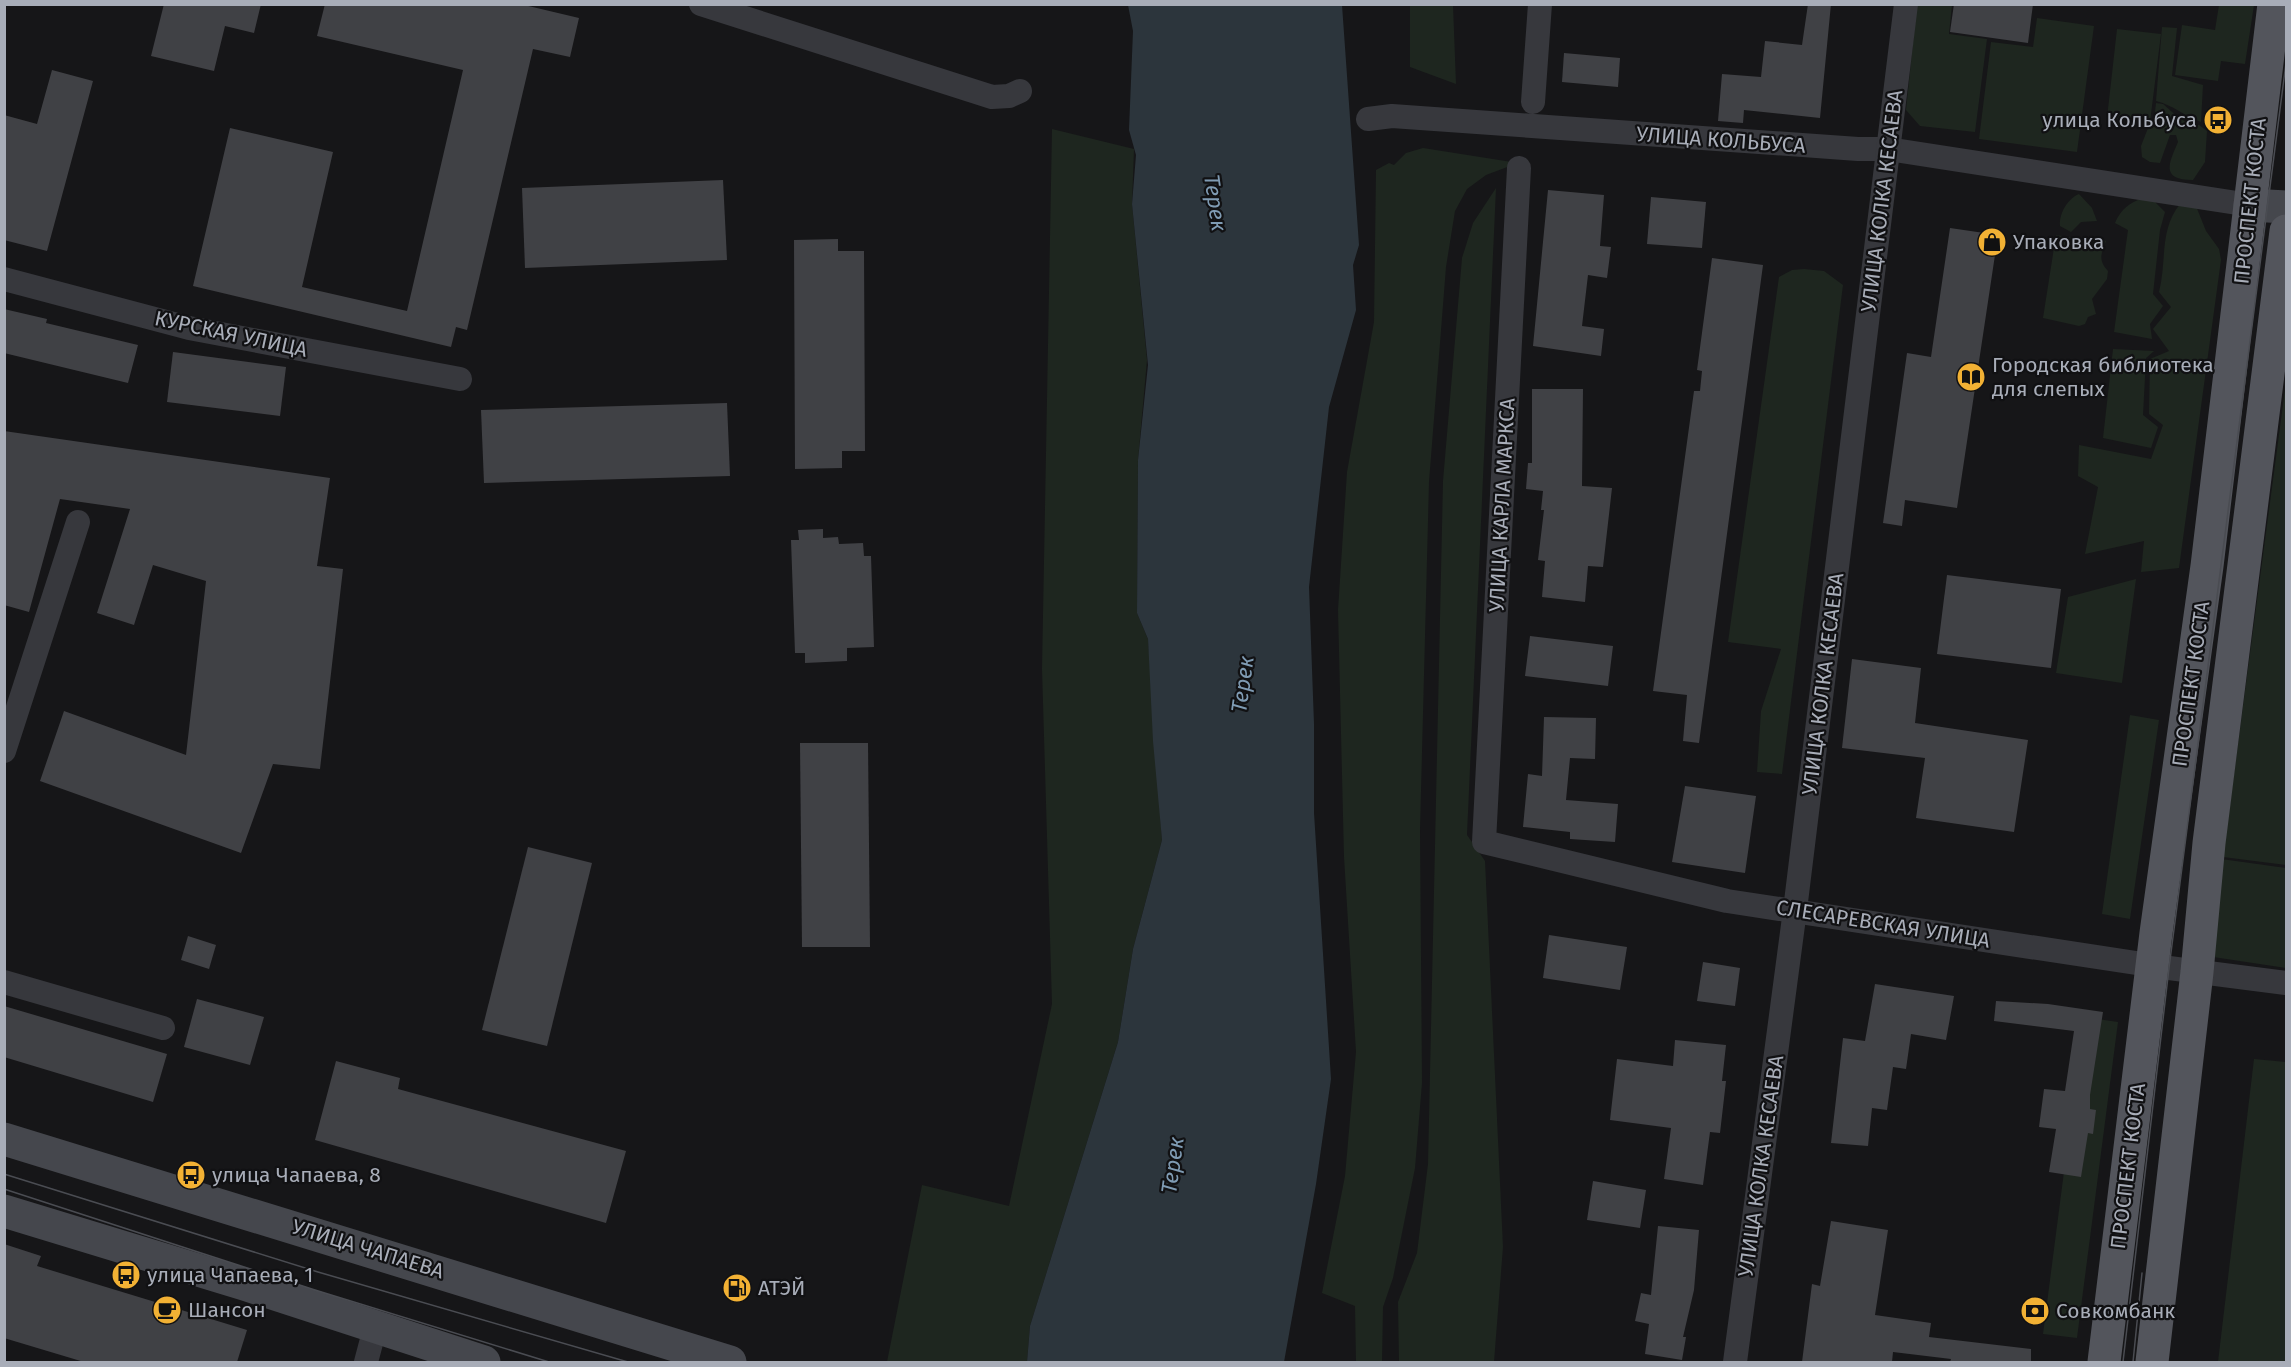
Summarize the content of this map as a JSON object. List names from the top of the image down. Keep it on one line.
{"streets":{"main road":["УЛИЦА КОЛЬБУСА","ПРОСПЕКТ КОСТА","УЛИЦА ЧАПАЕВА"],"street":["УЛИЦА КОЛКА КЕСАЕВА","КУРСКАЯ УЛИЦА","УЛИЦА КАРЛА МАРКСА","СЛЕСАРЕВСКАЯ УЛИЦА"]},"crossings":[["УЛИЦА КОЛЬБУСА","УЛИЦА КОЛКА КЕСАЕВА"],["УЛИЦА КОЛЬБУСА","ПРОСПЕКТ КОСТА"],["УЛИЦА КОЛКА КЕСАЕВА","СЛЕСАРЕВСКАЯ УЛИЦА"],["ПРОСПЕКТ КОСТА","СЛЕСАРЕВСКАЯ УЛИЦА"],["УЛИЦА КАРЛА МАРКСА","СЛЕСАРЕВСКАЯ УЛИЦА"]],"water":["Терек"],"places":{"bus stop":["улица Кольбуса","улица Чапаева, 8","улица Чапаева, 1"],"shop":["Упаковка"],"library":["Городская библиотека для слепых"],"fuel station":["АТЭЙ"],"cafe":["Шансон"],"bank":["Совкомбанк"]}}
